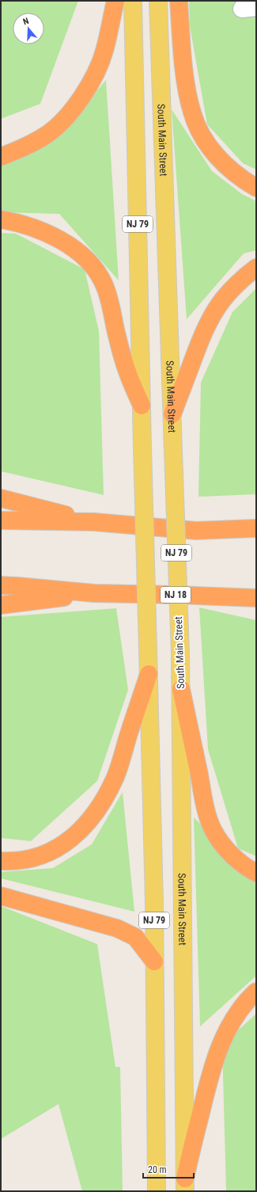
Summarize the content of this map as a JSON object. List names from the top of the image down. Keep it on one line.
{"streets":{"highway":["NJ 18"],"main road":["South Main Street","NJ 79"]},"scale_bar":"20 m","north":"top"}
